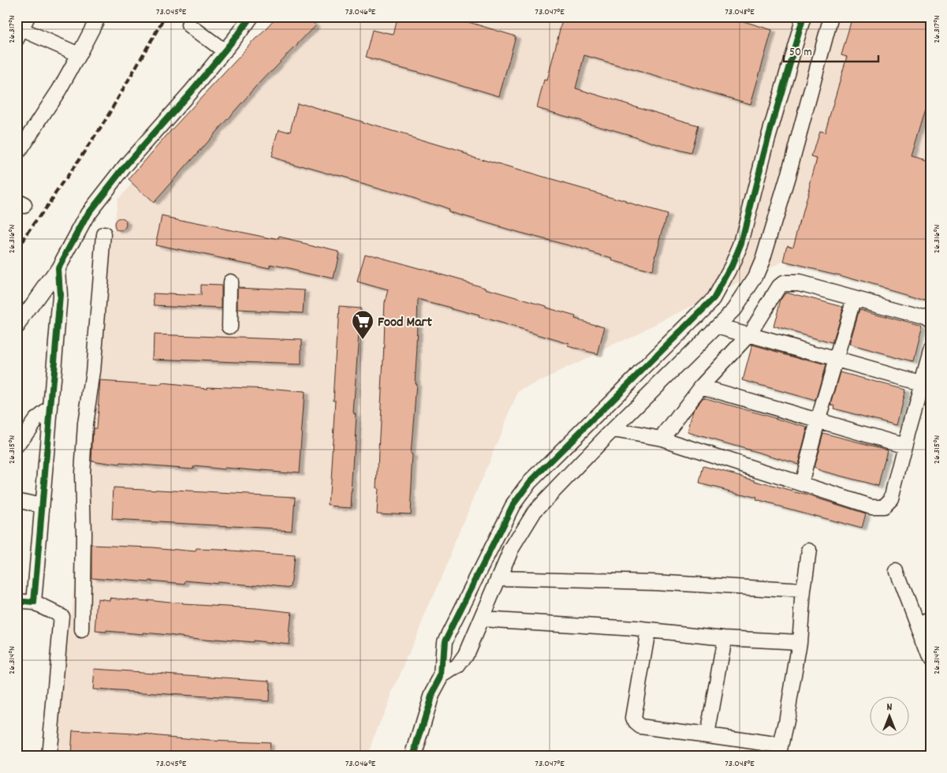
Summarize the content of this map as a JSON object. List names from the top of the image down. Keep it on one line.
{"places":{"supermarket":["Food Mart"]},"scale_bar":"50 m","north":"top","coordinates":["73.045°E","73.046°E","73.047°E","73.048°E","26.317°N","26.316°N","26.315°N","26.314°N"]}
